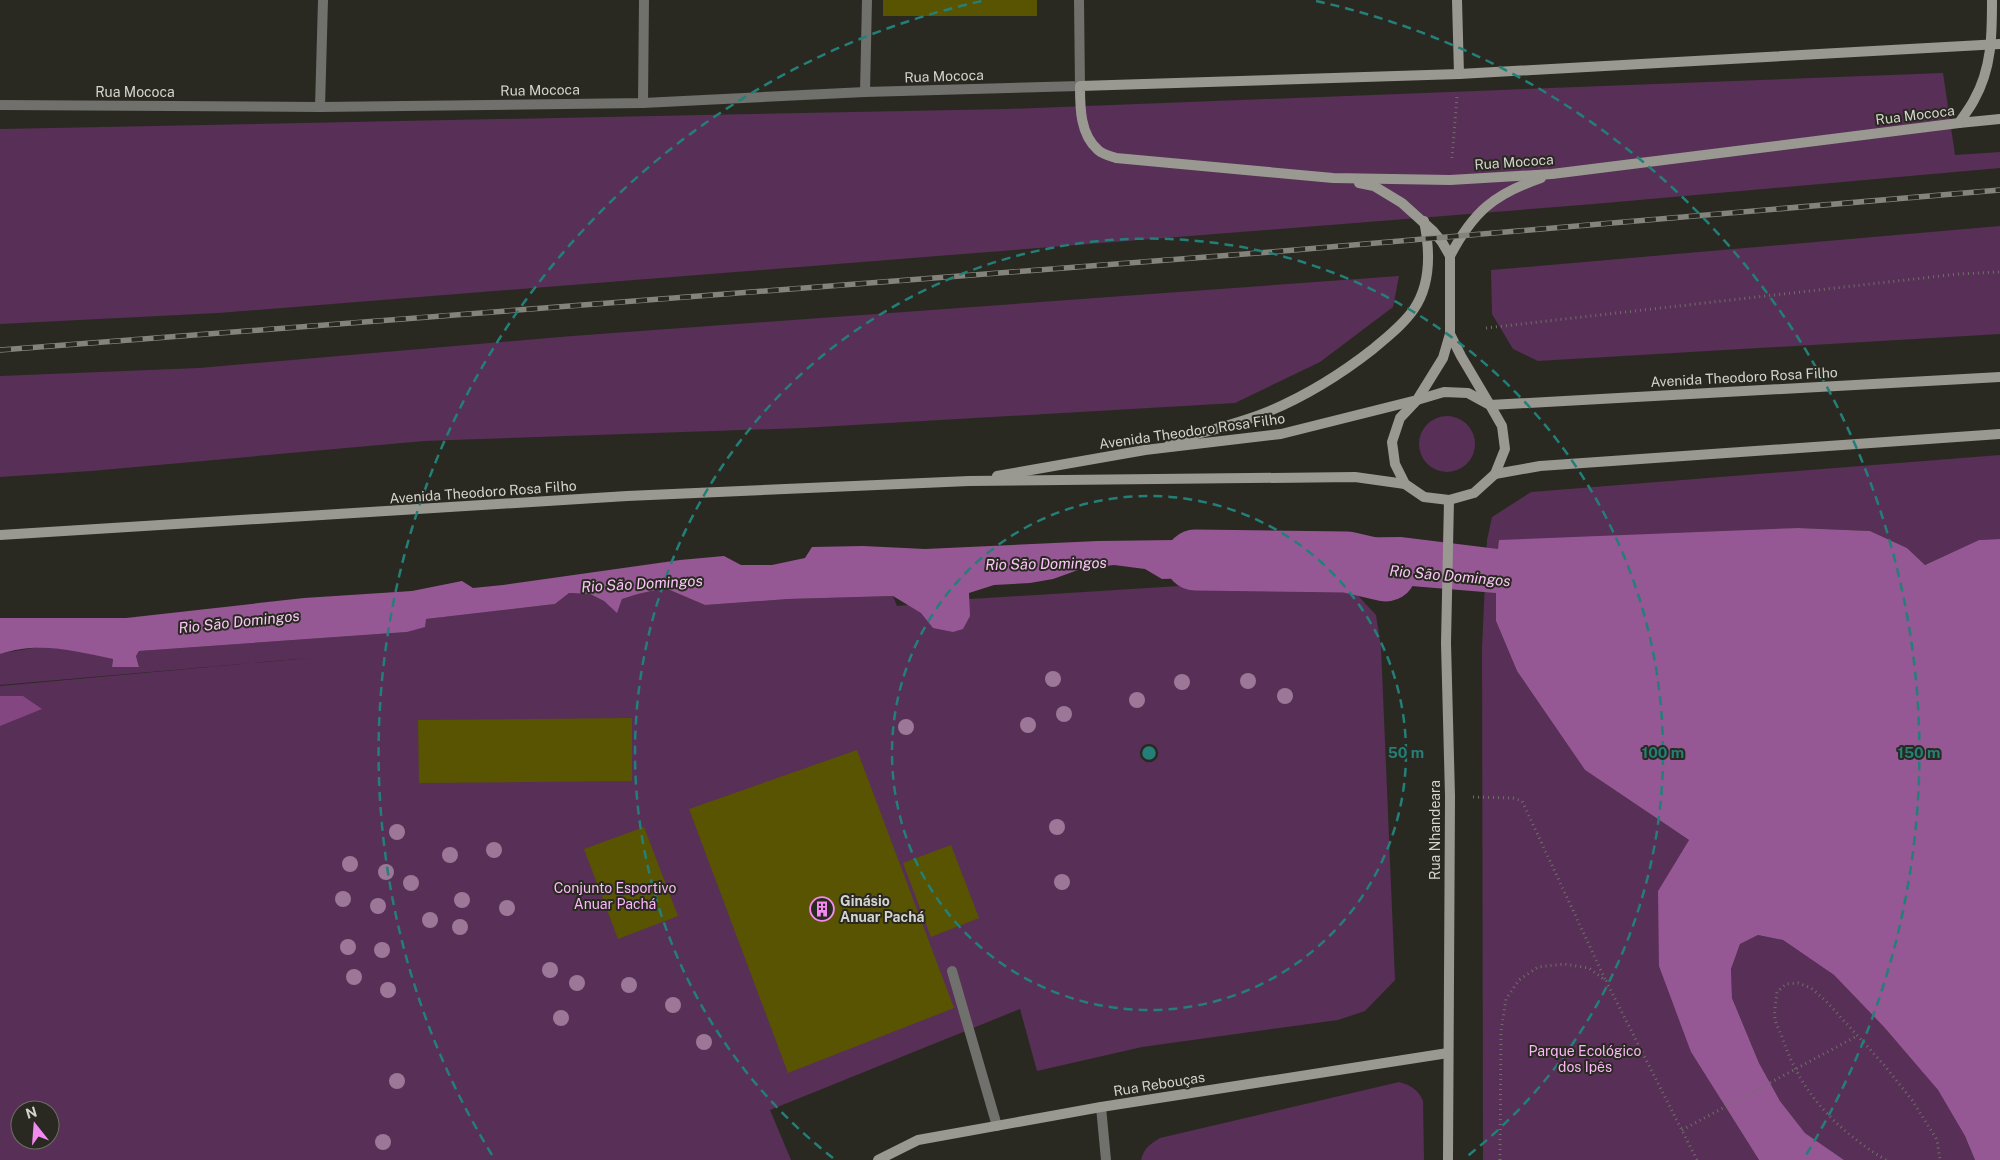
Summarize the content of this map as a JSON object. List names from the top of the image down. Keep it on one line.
{"streets":{"main road":["Rua Mococa","Avenida Theodoro Rosa Filho","Rua Nhandeara","Rua Rebouças"]},"crossings":[["Avenida Theodoro Rosa Filho","Rua Nhandeara"],["Rua Nhandeara","Rua Rebouças"]],"water":["Rio São Domingos"],"parks":["Conjunto Esportivo Anuar Pachá","Parque Ecológico dos Ipês"],"places":{"building":["Ginásio Anuar Pachá"]},"north":"top","rings":["50 m","100 m","150 m"]}
